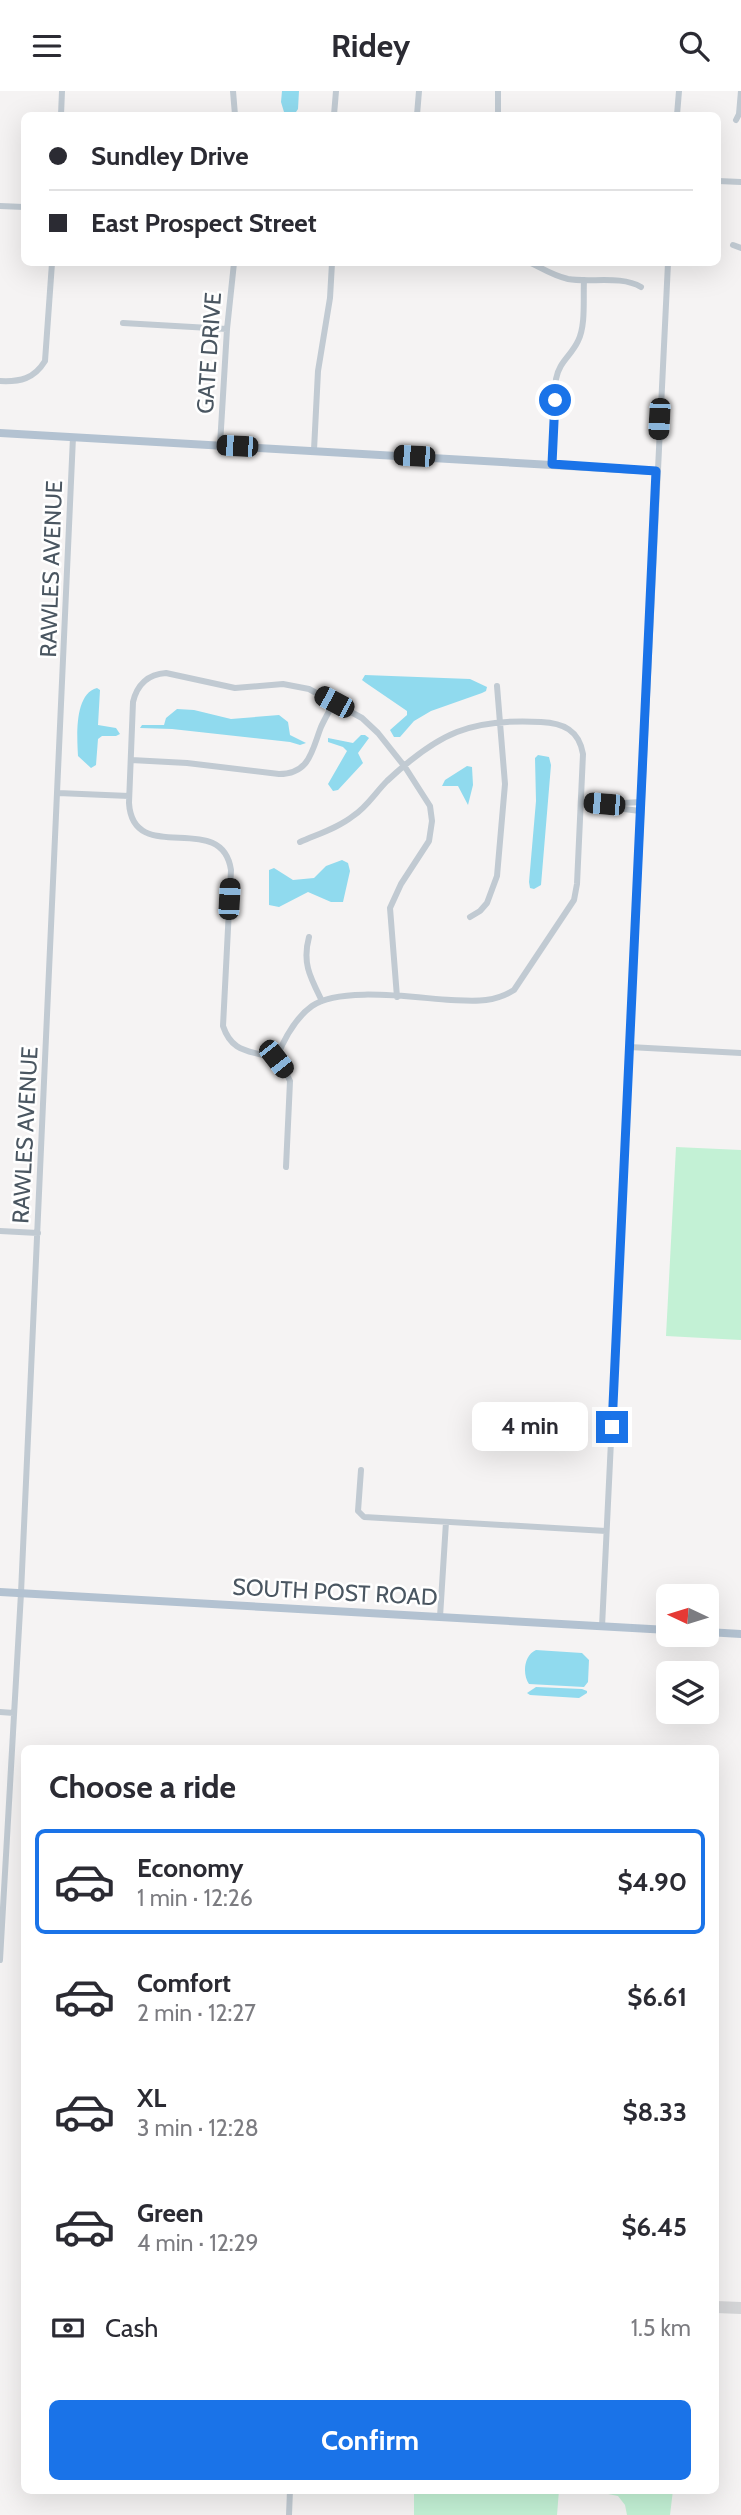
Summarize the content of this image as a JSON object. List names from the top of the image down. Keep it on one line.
{"streets":{"main road":["SOUTH POST ROAD"],"street":["GATE DRIVE","RAWLES AVENUE"]},"crossings":[["RAWLES AVENUE","SOUTH POST ROAD"]],"north":"left","page":{"header":"Ridey","banner":["Sundley Drive","East Prospect Street"],"bubble":"4 min","heading":"Choose a ride","list":[{"name":"Economy","note":"1 min · 12:26","value":"$4.90"},{"name":"Comfort","note":"2 min · 12:27","value":"$6.61"},{"name":"XL","note":"3 min · 12:28","value":"$8.33"},{"name":"Green","note":"4 min · 12:29","value":"$6.45"}],"pay":["Cash","1.5 km"],"buttons":"Confirm"}}
